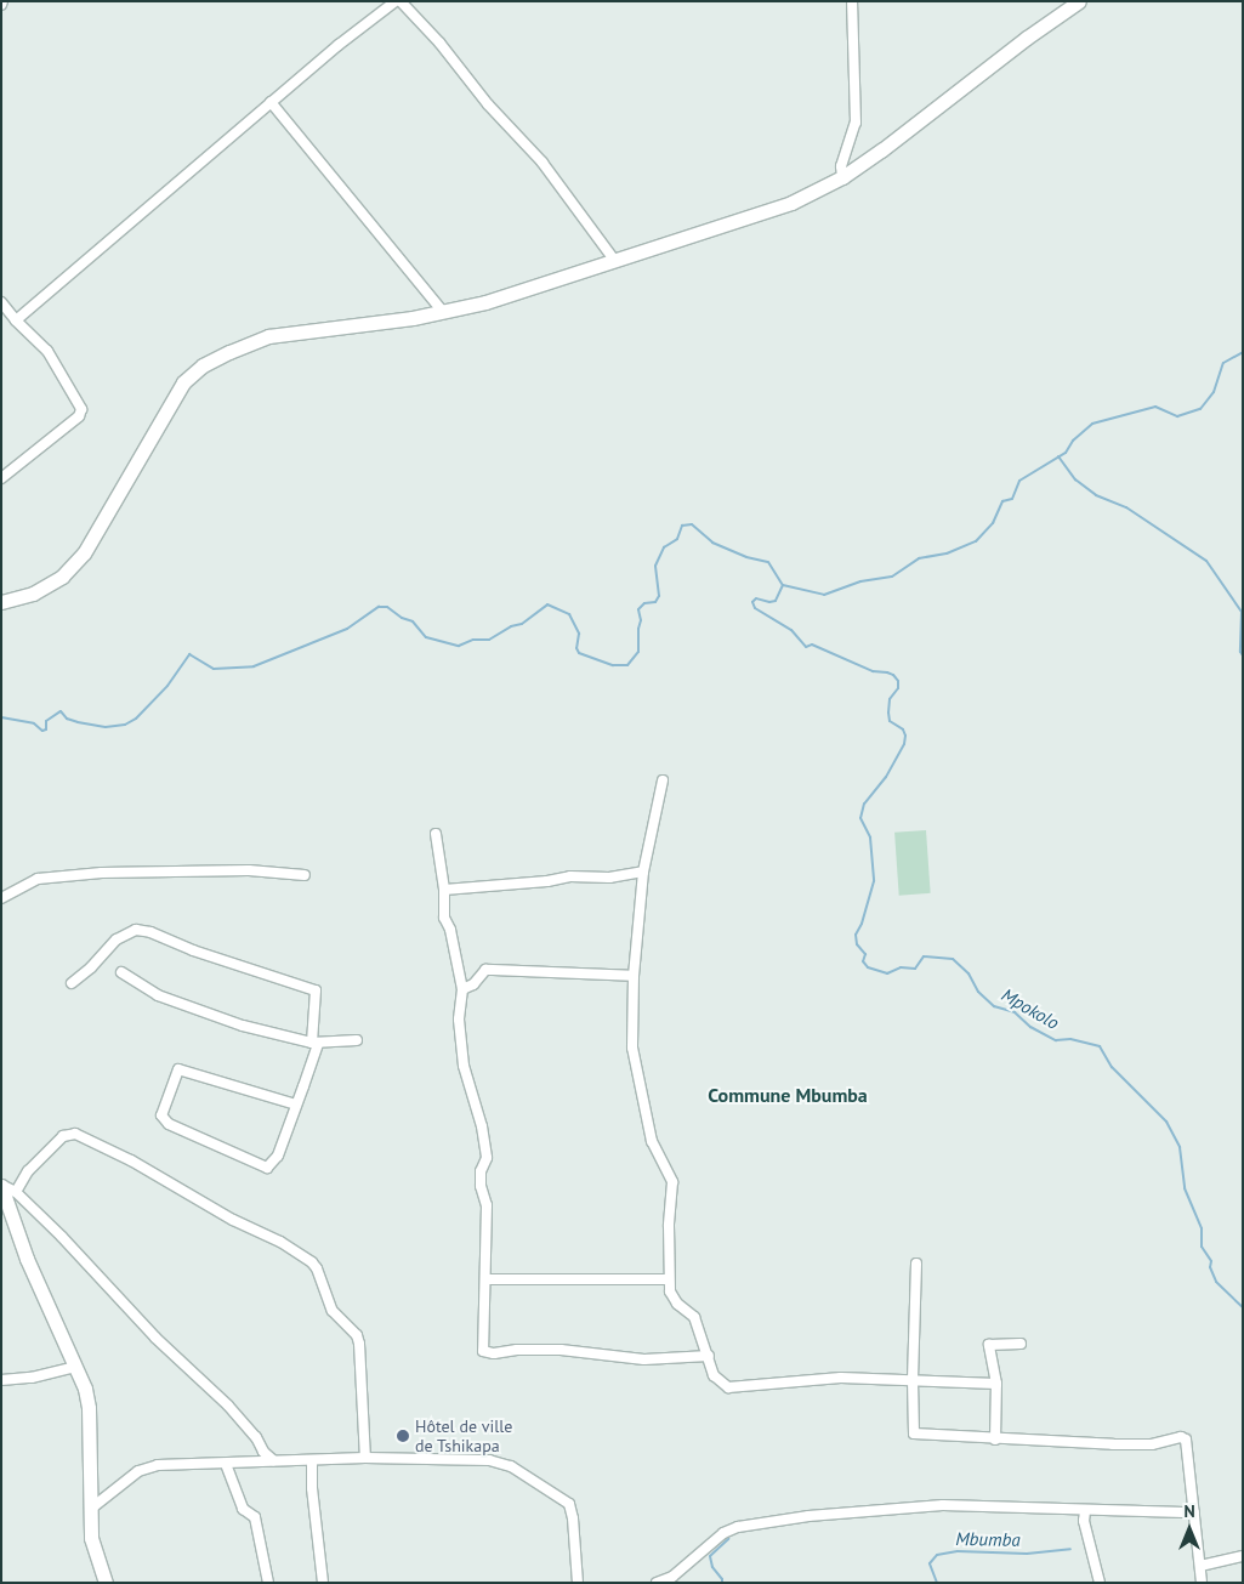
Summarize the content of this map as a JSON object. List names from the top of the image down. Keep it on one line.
{"districts":["Commune Mbumba"],"water":["Mpokolo","Mbumba"],"places":["Hôtel de ville de Tshikapa"],"north":"top"}
